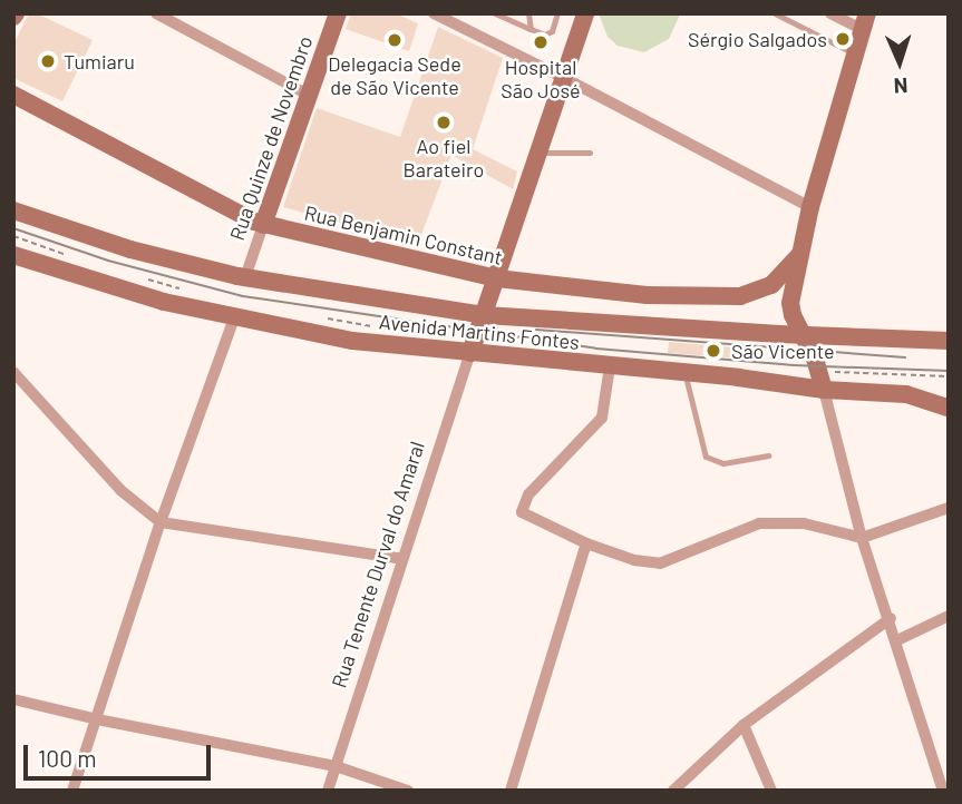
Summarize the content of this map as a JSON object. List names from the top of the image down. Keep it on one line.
{"streets":{"main road":["Rua Quinze de Novembro","Rua Benjamin Constant","Avenida Martins Fontes"],"street":["Rua Tenente Durval do Amaral"]},"crossings":[["Rua Quinze de Novembro","Rua Benjamin Constant"],["Rua Quinze de Novembro","Avenida Martins Fontes"],["Avenida Martins Fontes","Rua Tenente Durval do Amaral"]],"places":["Sérgio Salgados","Delegacia Sede de São Vicente","Hospital São José","Tumiaru","Ao fiel Barateiro","São Vicente"],"scale_bar":"100 m","north":"bottom"}
